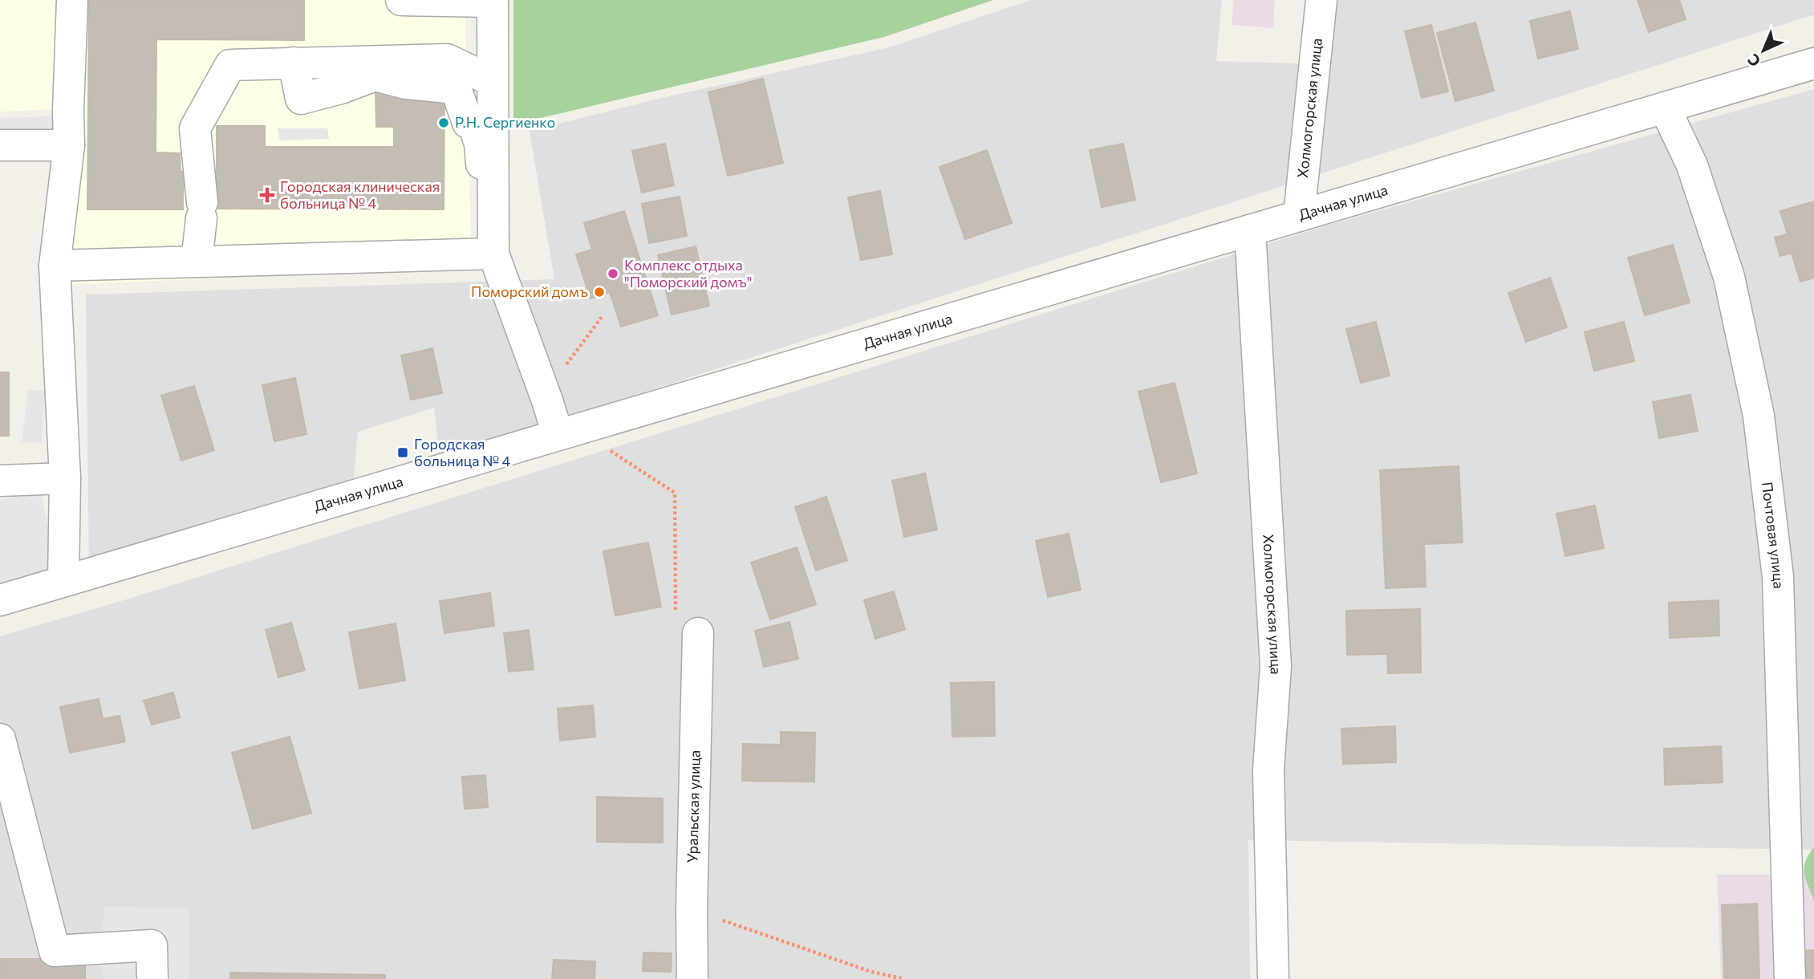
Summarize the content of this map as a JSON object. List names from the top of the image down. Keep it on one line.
{"streets":{"street":["Холмогорская улица","Дачная улица","Почтовая улица","Уральская улица"]},"crossings":[["Холмогорская улица","Дачная улица"],["Дачная улица","Почтовая улица"]],"places":{"other":["Р.Н. Сергиенко","Комплекс отдыха \"Поморский домъ\"","Поморский домъ"],"health":["Городская клиническая больница № 4"],"transit":["Городская больница № 4"]},"north":"bottom left"}
